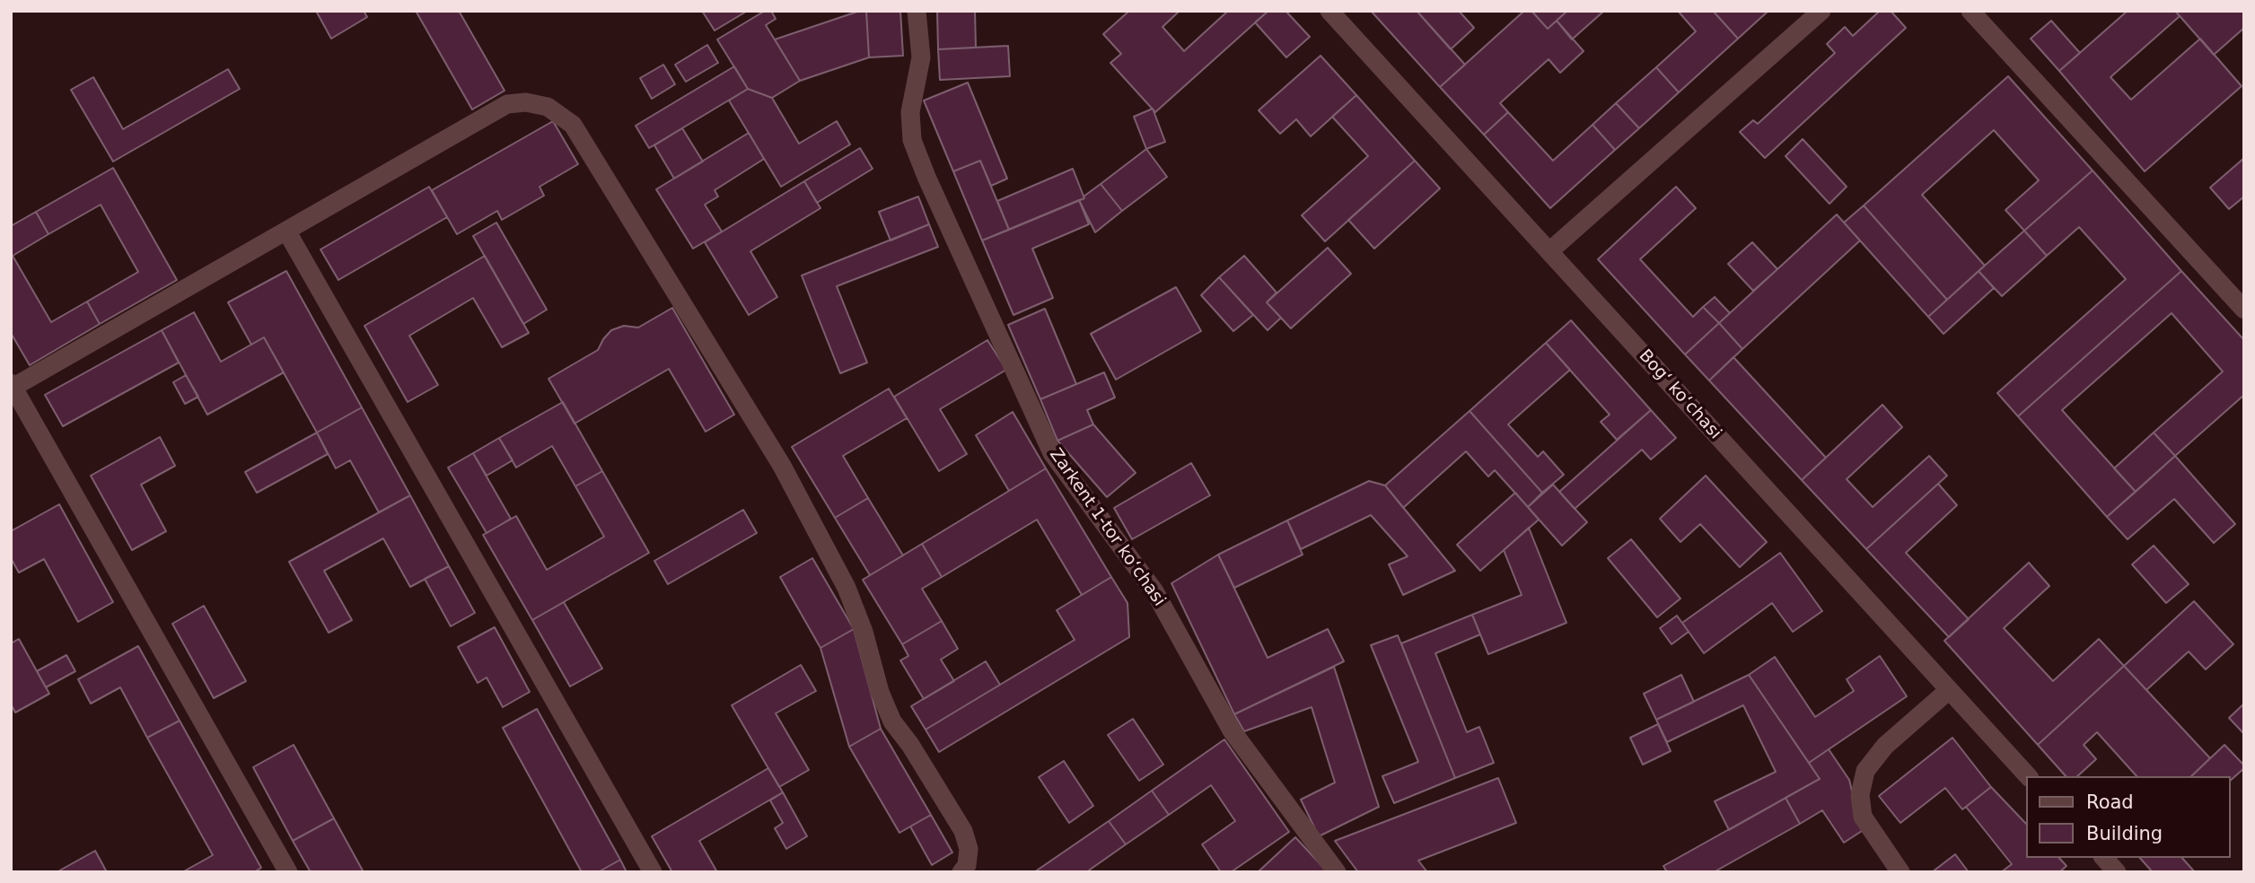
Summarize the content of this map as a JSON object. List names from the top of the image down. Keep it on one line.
{"streets":{"street":["Bogʻ koʻchasi","Zarkent 1-tor koʻchasi"]},"legend":["Road","Building"]}
